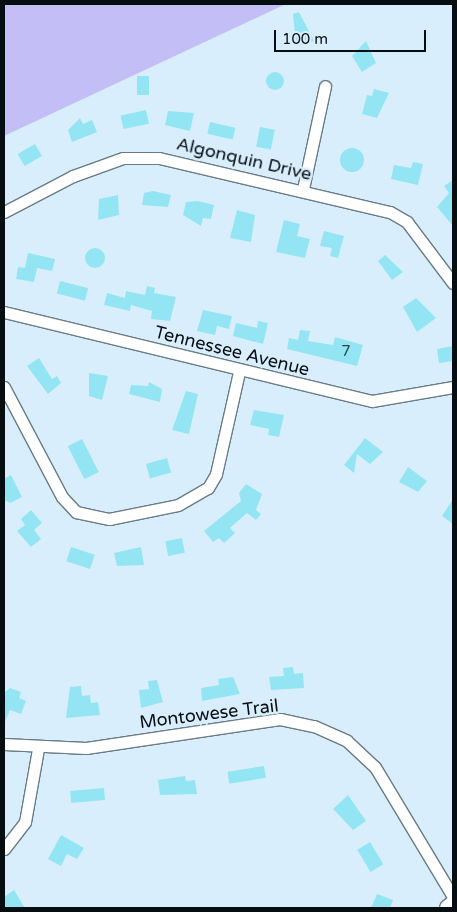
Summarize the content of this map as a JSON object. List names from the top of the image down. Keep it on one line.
{"streets":{"street":["Algonquin Drive","Tennessee Avenue","Montowese Trail"]},"house_numbers":["7"],"scale_bar":"100 m"}
